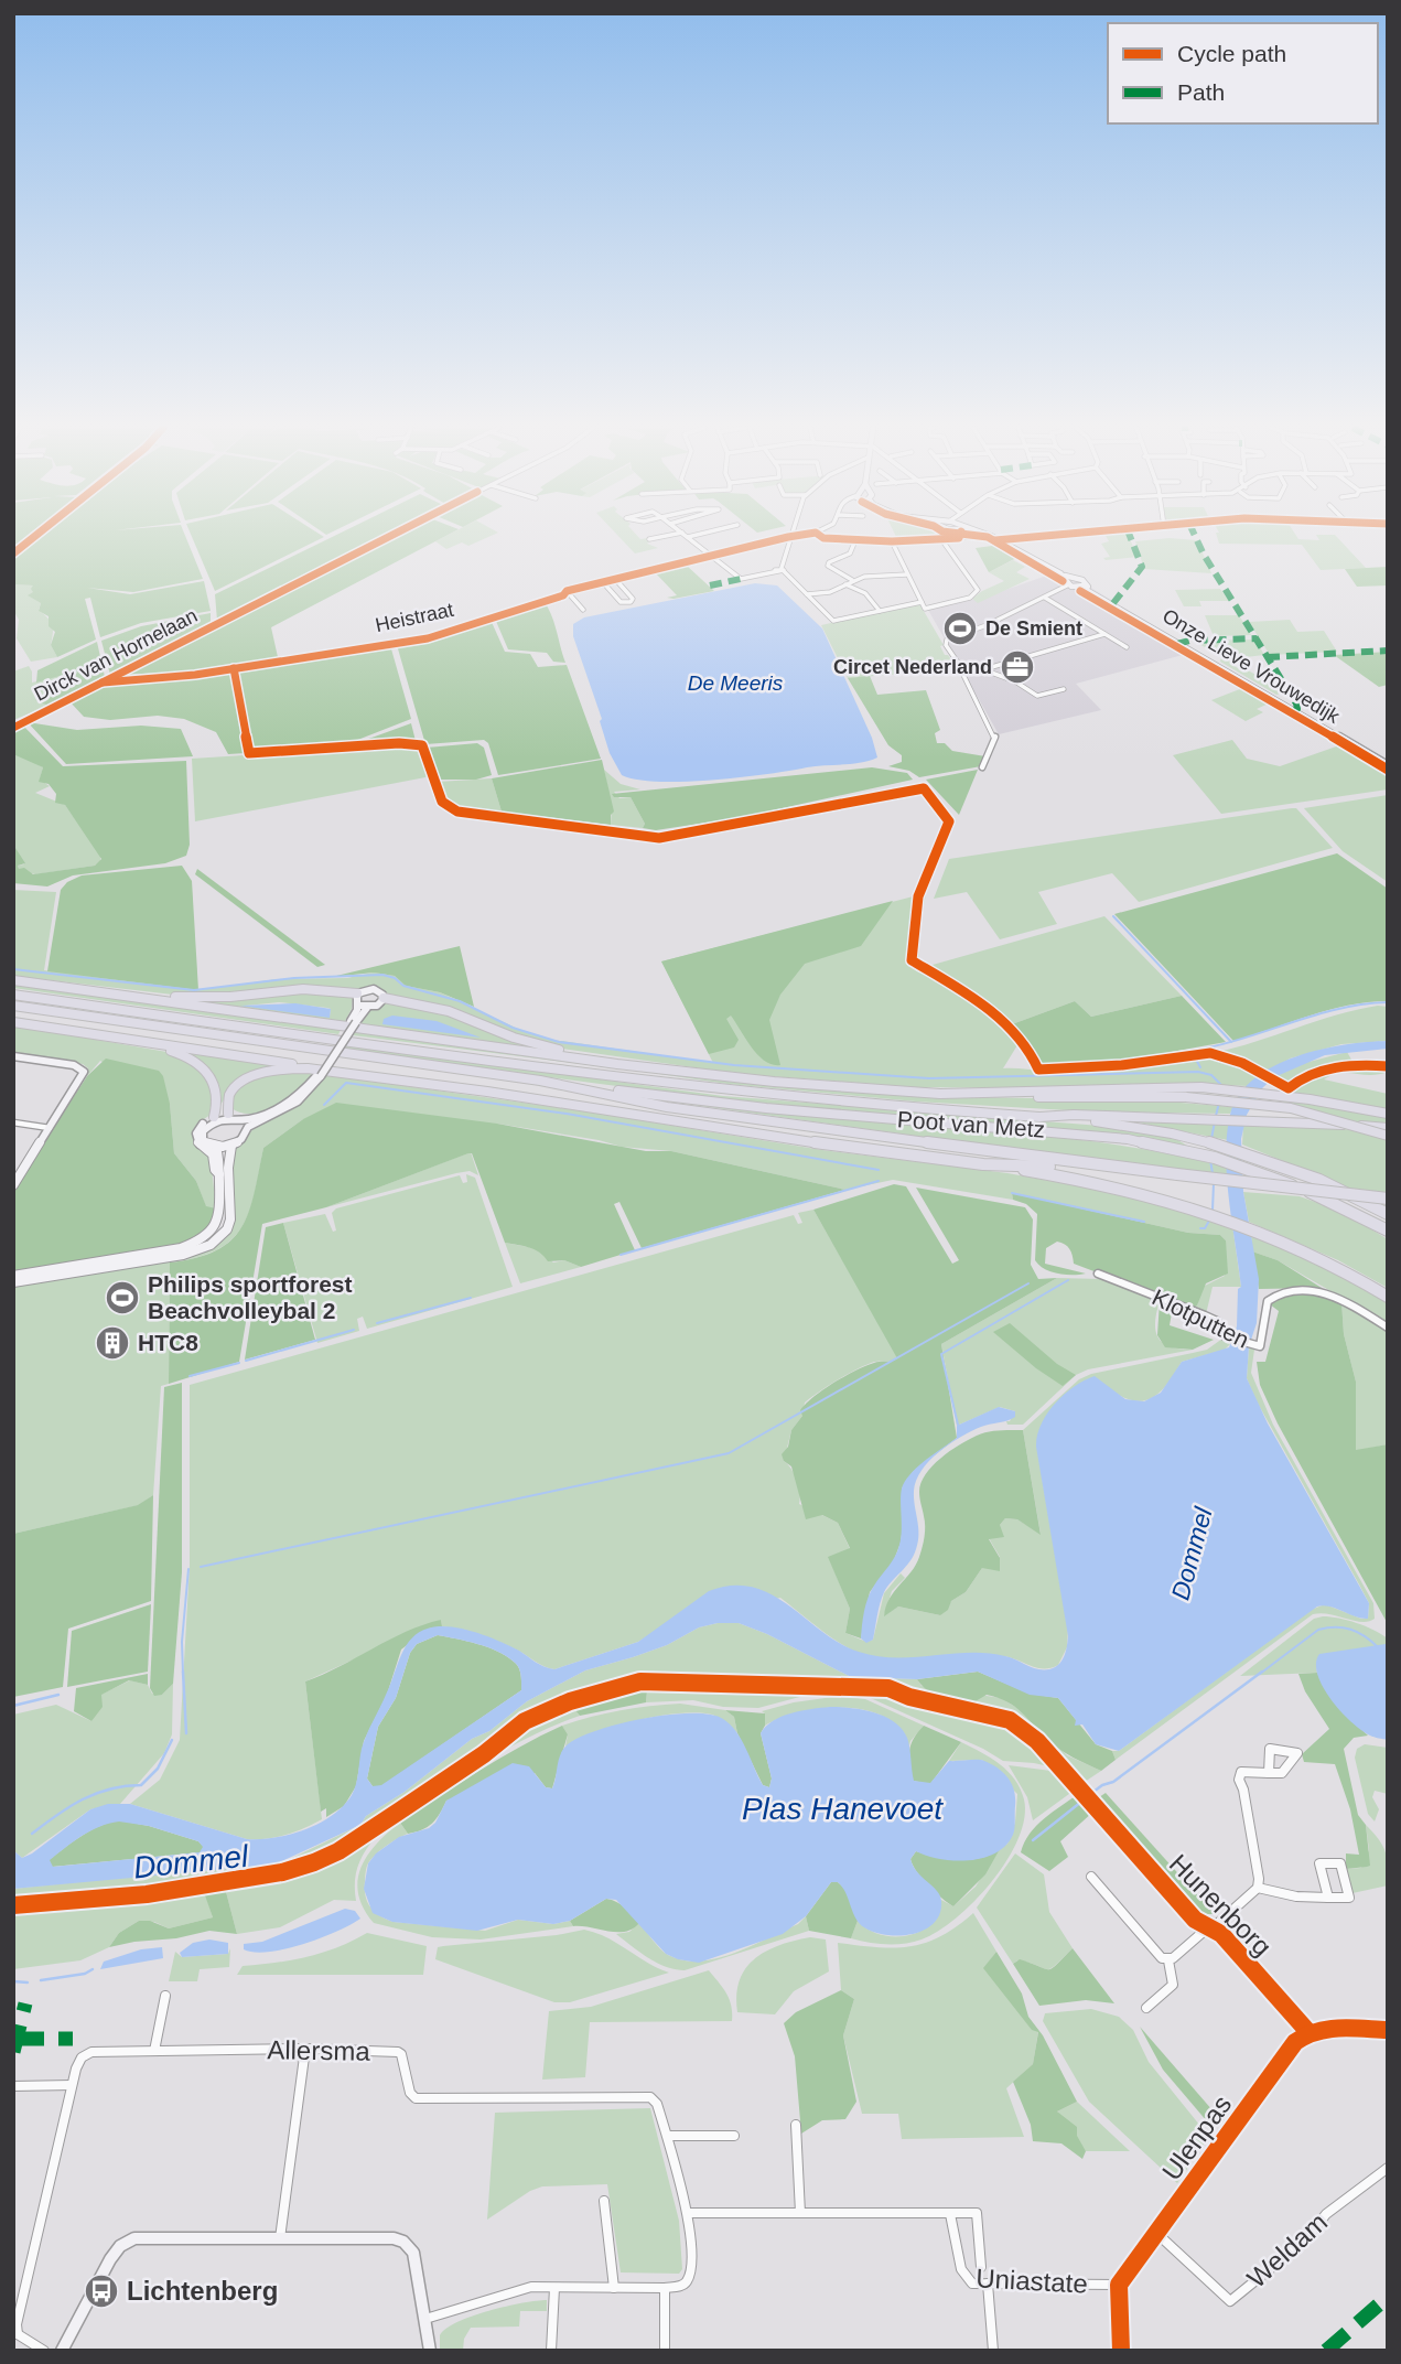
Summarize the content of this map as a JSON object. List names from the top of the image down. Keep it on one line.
{"streets":{"highway":["Poot van Metz"],"street":["Onze Lieve Vrouwedijk","Klotputten","Hunenborg","Allersma","Ulenpas","Weldam","Uniastate"],"cycle path":["Heistraat","Dirck van Hornelaan"]},"crossings":[["Hunenborg","Ulenpas"],["Ulenpas","Weldam"],["Ulenpas","Uniastate"]],"water":["De Meeris","Dommel","Plas Hanevoet"],"places":{"sports":["De Smient","Philips sportforest Beachvolleybal 2"],"office":["Circet Nederland"],"building":["HTC8"],"bus stop":["Lichtenberg"]},"legend":["Cycle path","Path"]}
